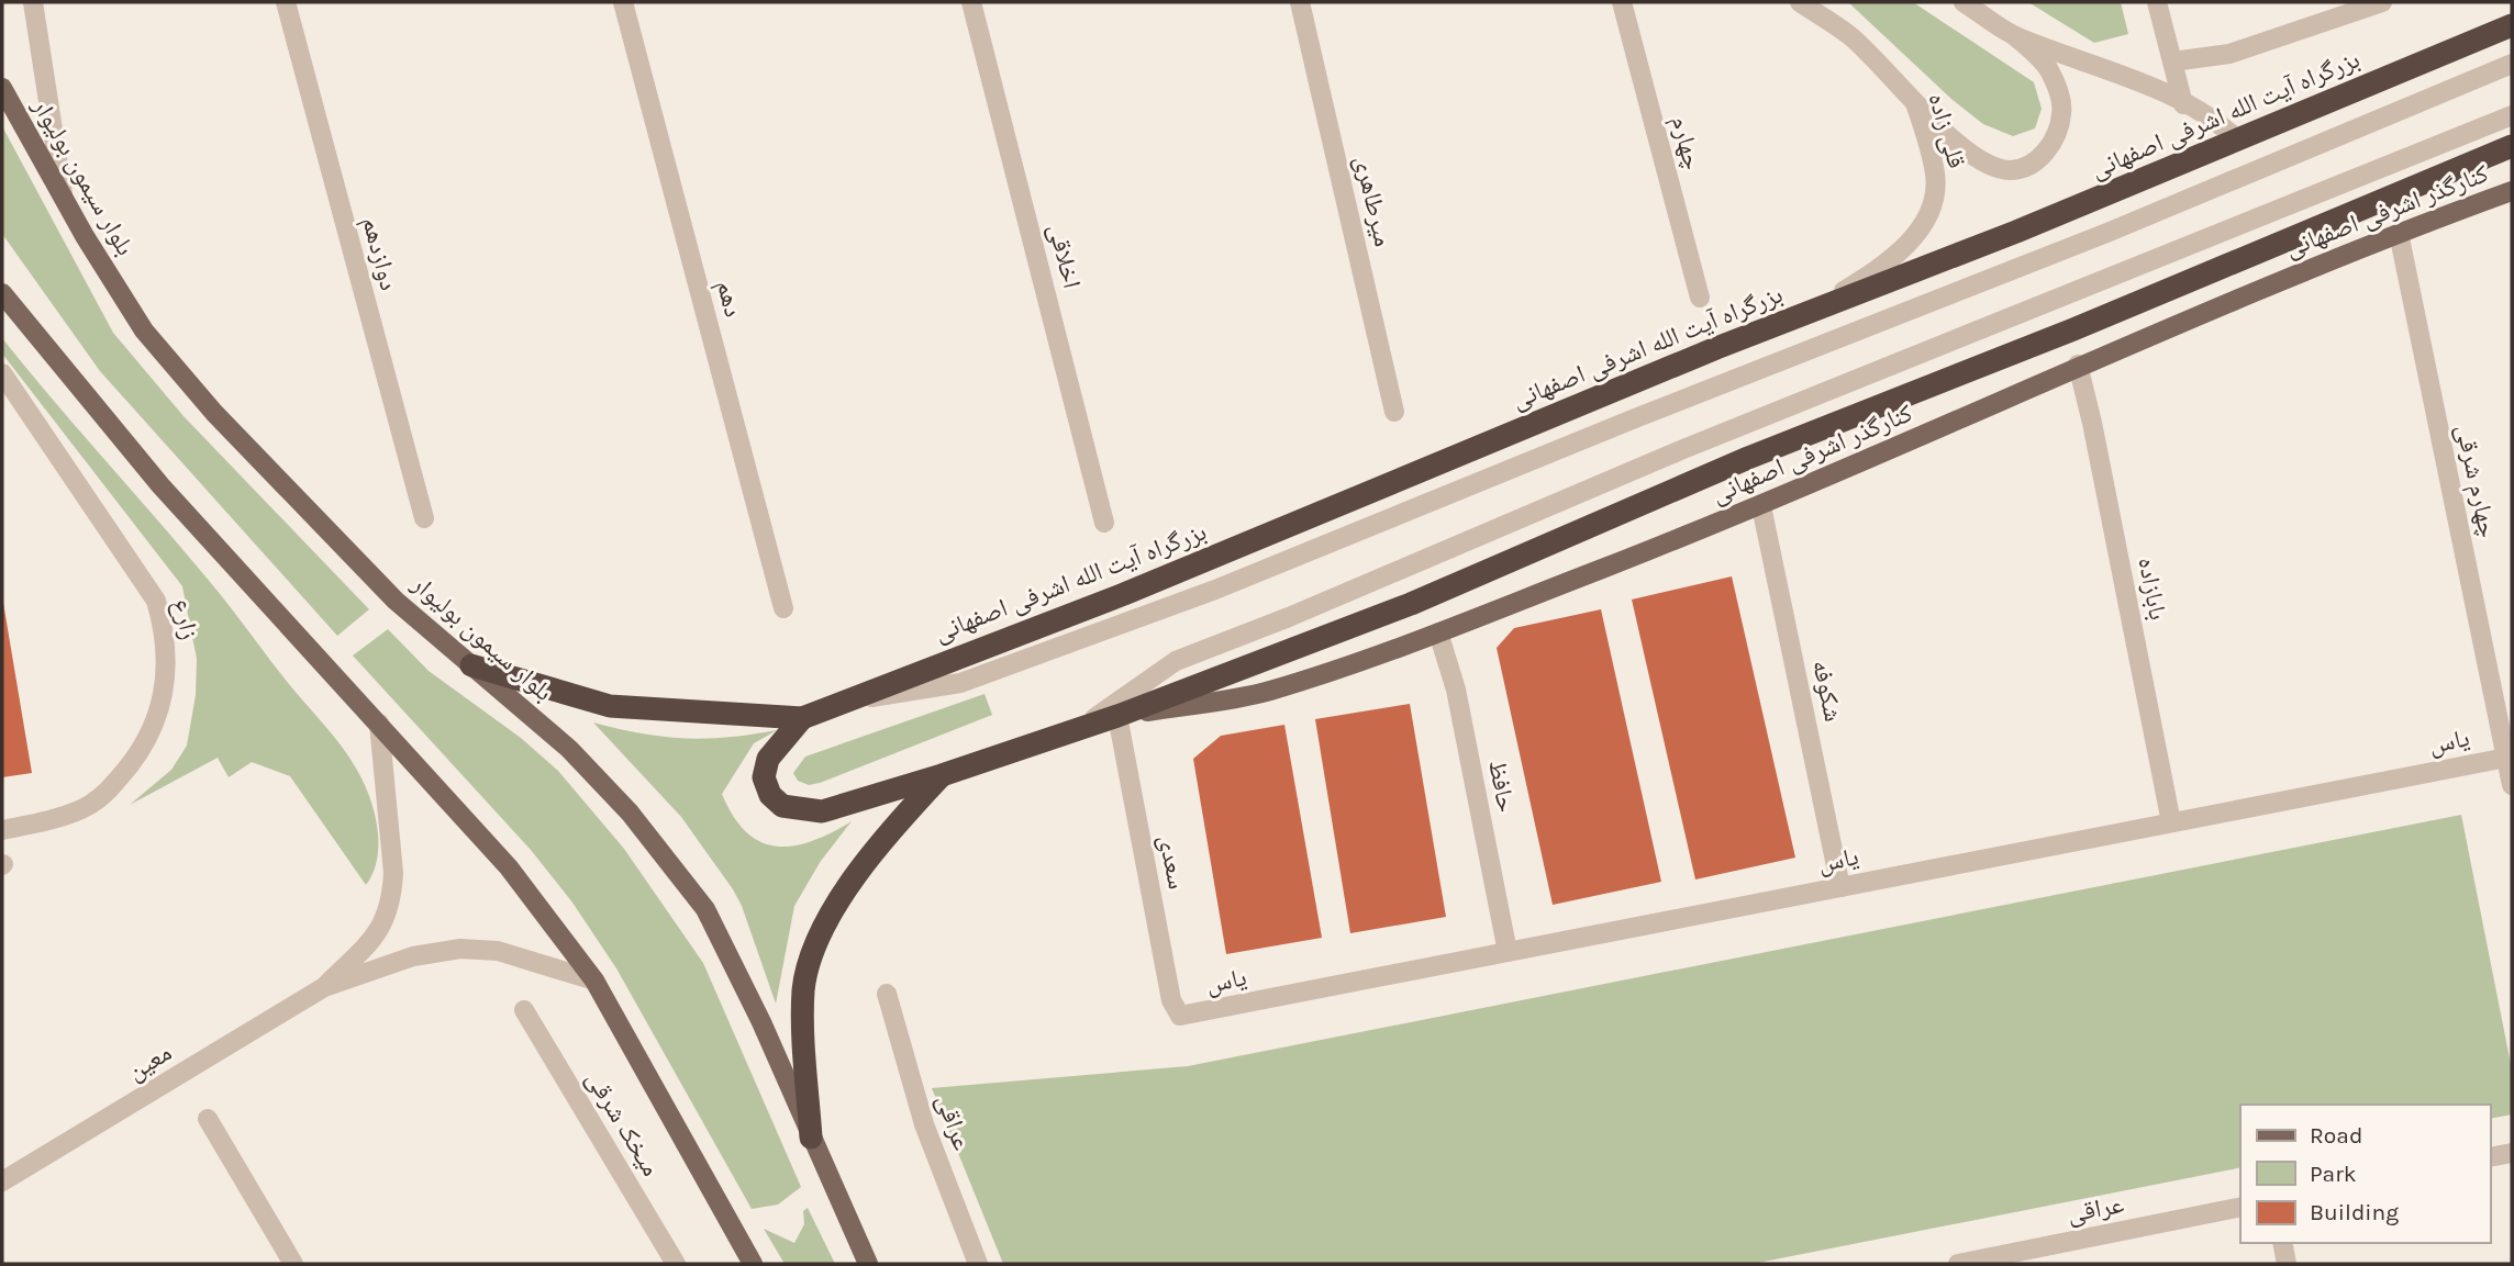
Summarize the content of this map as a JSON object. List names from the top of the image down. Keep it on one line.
{"streets":{"highway":["بزرگراه آیت الله اشرفی اصفهانی"],"main road":["بلوار سیمون بولیوار","کنارگذر اشرفی اصفهانی"],"street":["قلی زاده","چهارم","میرطاهری","دوازدهم","اخلاقی","دهم","چهارم شرقی","بابازاده","زارع","شکوفه","یاس","حافظ","سعدی","معین","عراقی","میخک شرقی"]},"crossings":[["بزرگراه آیت الله اشرفی اصفهانی","قلی زاده"],["کنارگذر اشرفی اصفهانی","چهارم شرقی"],["کنارگذر اشرفی اصفهانی","بابازاده"],["کنارگذر اشرفی اصفهانی","شکوفه"],["کنارگذر اشرفی اصفهانی","حافظ"],["کنارگذر اشرفی اصفهانی","سعدی"],["چهارم شرقی","یاس"],["بابازاده","یاس"],["شکوفه","یاس"],["یاس","حافظ"],["یاس","سعدی"]],"legend":["Road","Park","Building"]}
